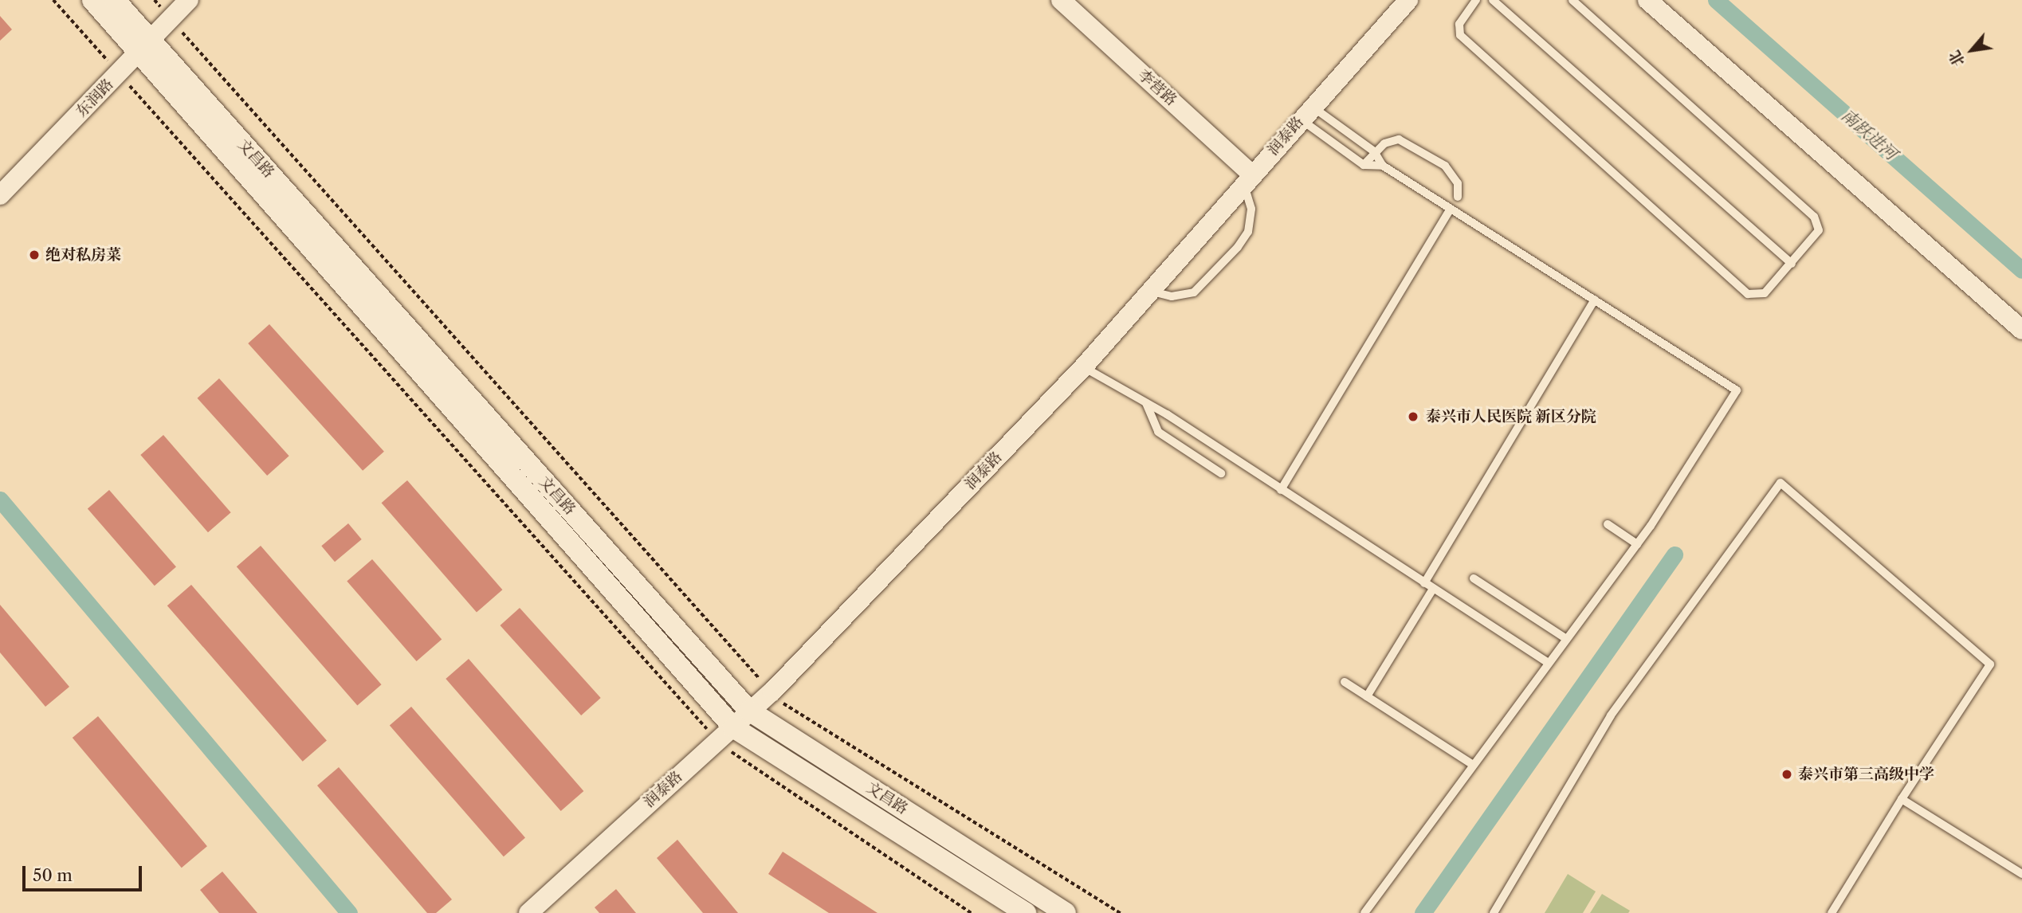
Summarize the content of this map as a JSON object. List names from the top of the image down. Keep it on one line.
{"streets":{"main road":["文昌路"],"street":["李营路","东润路","润泰路"]},"crossings":[["李营路","润泰路"],["东润路","文昌路"],["润泰路","文昌路"]],"water":["南跃进河"],"places":["绝对私房菜","泰兴市人民医院 新区分院","泰兴市第三高级中学"],"scale_bar":"50 m","north":"bottom left"}
